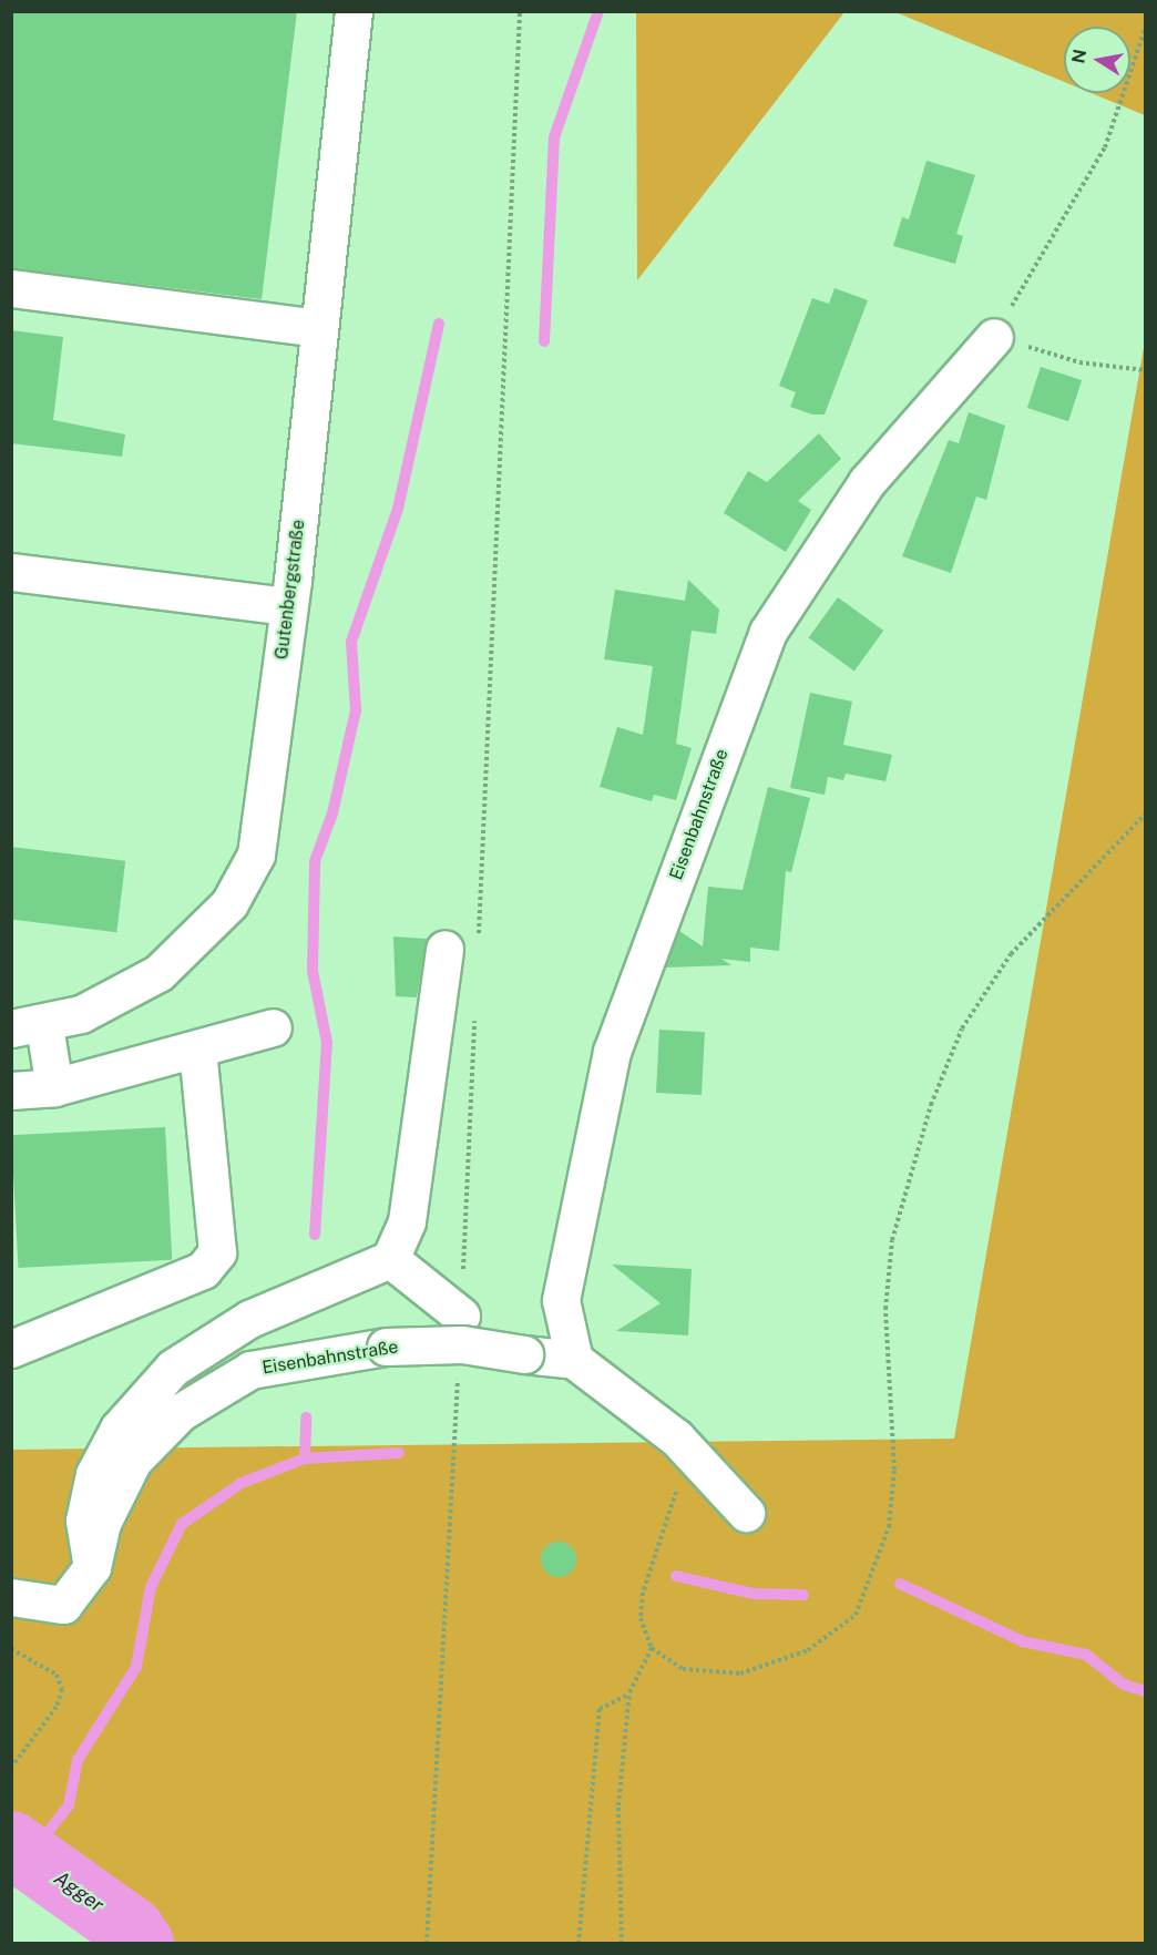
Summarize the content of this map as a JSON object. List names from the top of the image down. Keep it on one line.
{"streets":{"street":["Gutenbergstraße","Eisenbahnstraße"]},"water":["Agger"],"north":"left"}
